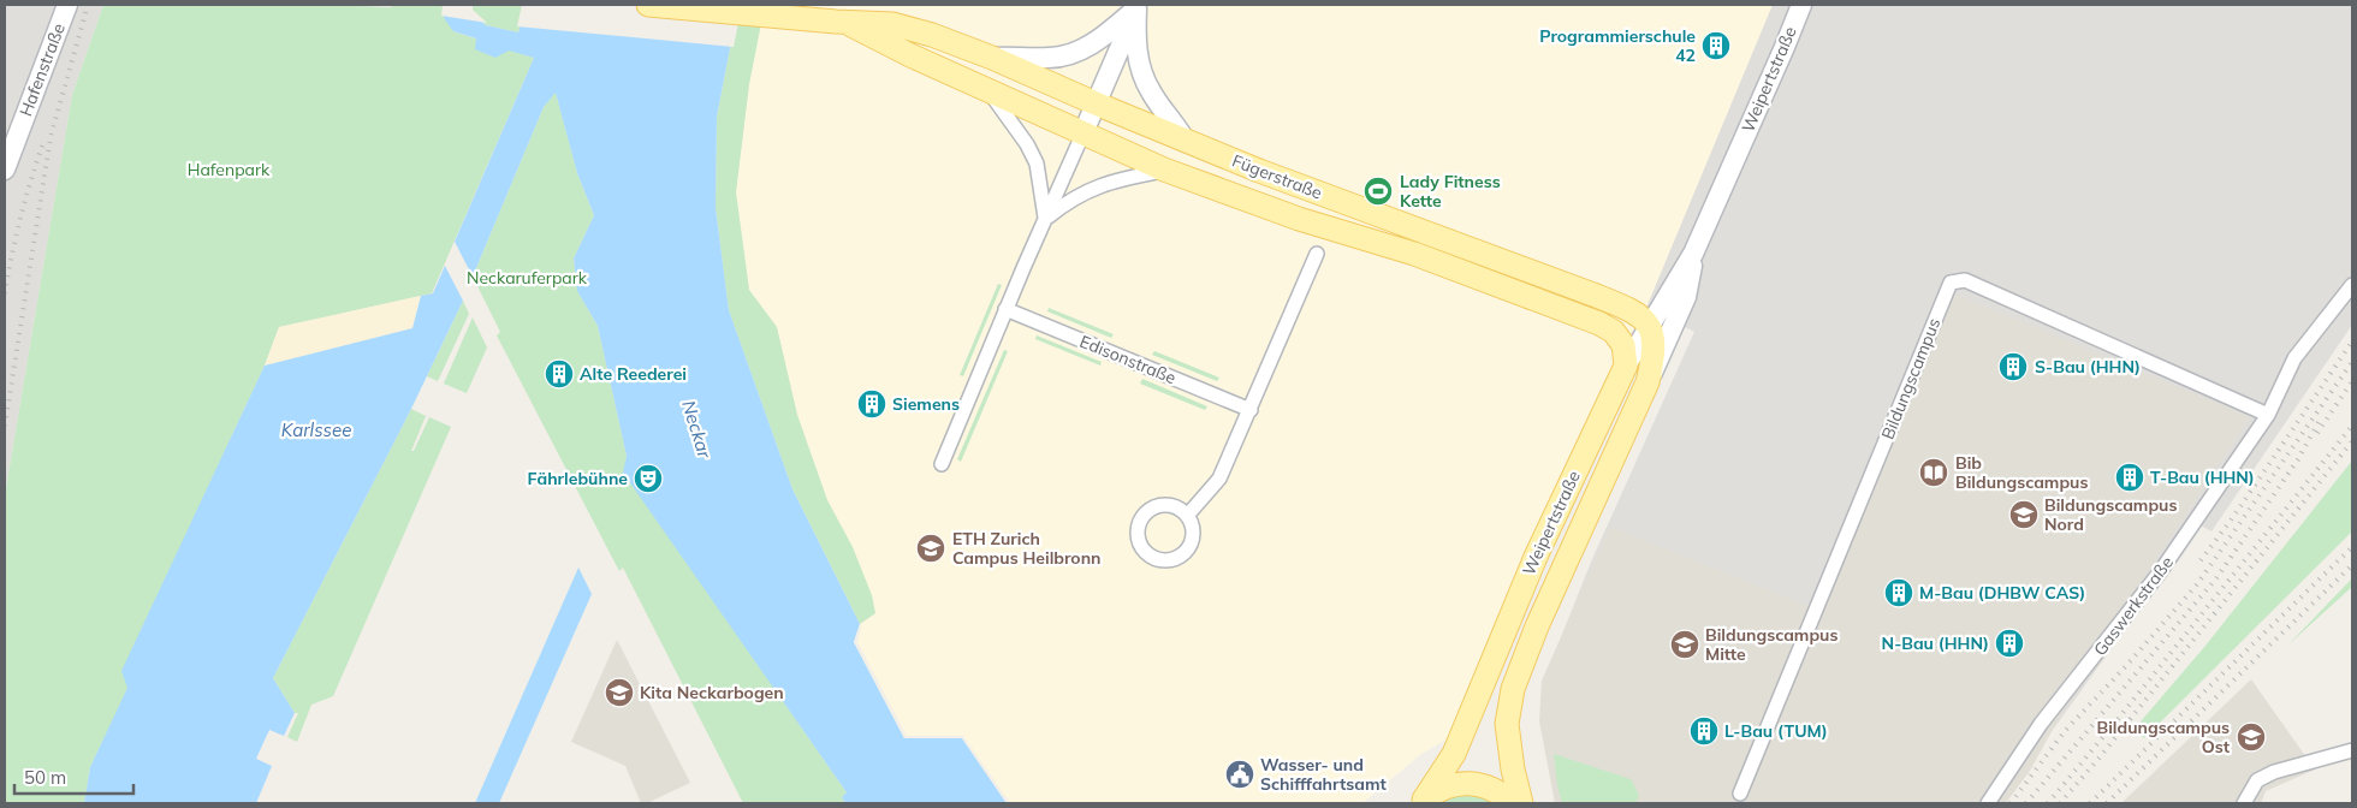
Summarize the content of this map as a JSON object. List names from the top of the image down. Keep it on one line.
{"streets":{"main road":["Hafenstraße","Weipertstraße","Fügerstraße"],"street":["Edisonstraße","Bildungscampus","Gaswerkstraße"]},"crossings":[["Weipertstraße","Fügerstraße"],["Bildungscampus","Gaswerkstraße"]],"water":["Neckar","Karlssee"],"parks":["Hafenpark","Neckaruferpark"],"places":{"building":["Programmierschule 42","S-Bau (HHN)","Alte Reederei","Siemens","T-Bau (HHN)","M-Bau (DHBW CAS)","N-Bau (HHN)","L-Bau (TUM)"],"sports":["Lady Fitness Kette"],"library":["Bib Bildungscampus"],"theatre":["Fährlebühne"],"school or university":["Bildungscampus Nord","ETH Zurich Campus Heilbronn","Bildungscampus Mitte","Kita Neckarbogen","Bildungscampus Ost"],"public building":["Wasser- und Schifffahrtsamt"]},"scale_bar":"50 m"}
